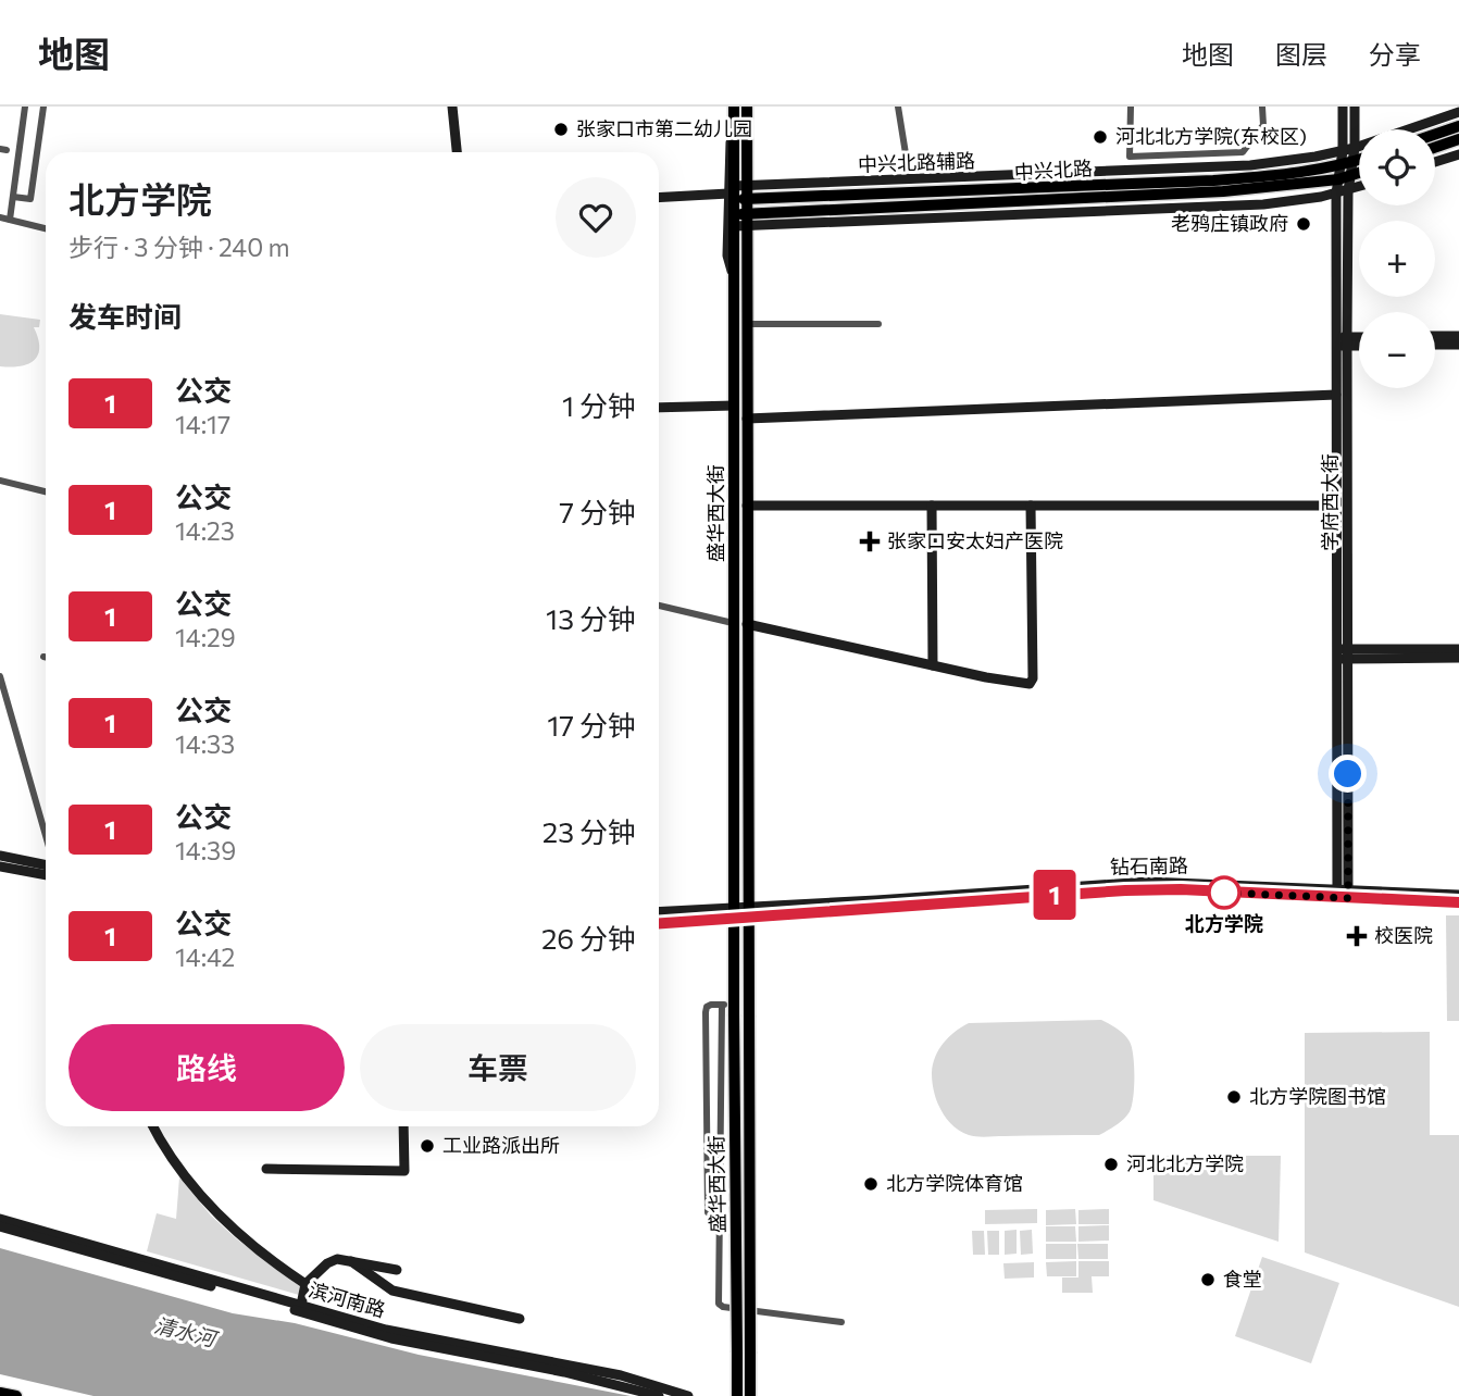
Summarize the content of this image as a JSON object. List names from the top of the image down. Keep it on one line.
{"streets":{"main road":["中兴北路","盛华西大街"],"street":["中兴北路辅路","学府西大街","钻石南路","滨河南路"]},"crossings":[["中兴北路辅路","中兴北路"],["中兴北路辅路","学府西大街"],["中兴北路辅路","盛华西大街"],["中兴北路","学府西大街"],["中兴北路","盛华西大街"],["学府西大街","钻石南路"],["盛华西大街","钻石南路"]],"water":["清水河"],"places":{"other":["张家口市第二幼儿园","河北北方学院(东校区)","老鸦庄镇政府","北方学院","北方学院图书馆","工业路派出所","河北北方学院","北方学院体育馆","食堂"],"health":["张家口安太妇产医院","校医院"]},"lines":["bus line 1"],"page":{"header":"地图","nav":["地图","图层","分享"],"on_map":"1","map_buttons":["+","−"],"heading":[["北方学院","步行 · 3 分钟 · 240 m"],"发车时间"],"list":[{"mark":"1","name":"公交","note":"14:17","value":"1 分钟"},{"mark":"1","name":"公交","note":"14:23","value":"7 分钟"},{"mark":"1","name":"公交","note":"14:29","value":"13 分钟"},{"mark":"1","name":"公交","note":"14:33","value":"17 分钟"},{"mark":"1","name":"公交","note":"14:39","value":"23 分钟"},{"mark":"1","name":"公交","note":"14:42","value":"26 分钟"}],"buttons":["路线","车票"]}}
